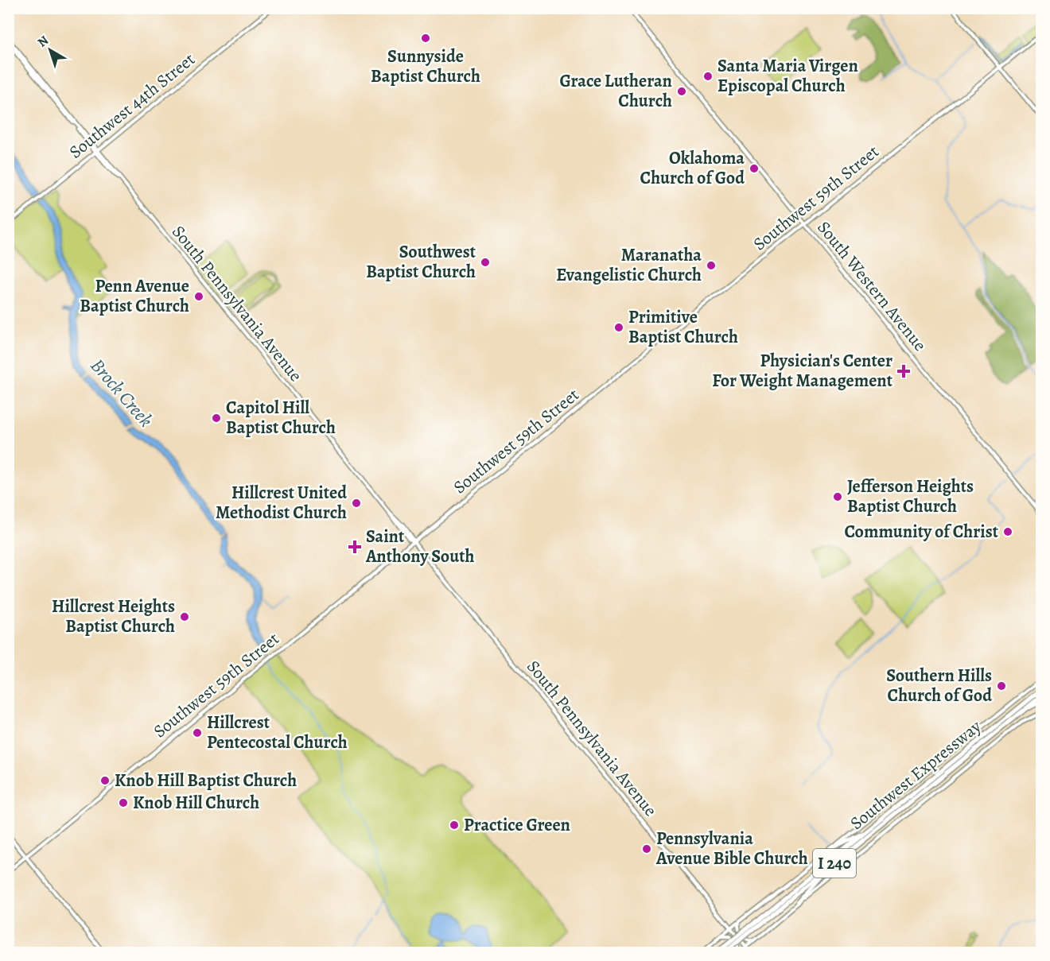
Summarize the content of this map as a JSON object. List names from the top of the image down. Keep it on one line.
{"streets":{"highway":["Southwest Expressway","I 240"],"main road":["Southwest 44th Street","Southwest 59th Street","South Western Avenue","South Pennsylvania Avenue"]},"crossings":[["Southwest 44th Street","South Pennsylvania Avenue"],["Southwest 59th Street","South Western Avenue"],["Southwest 59th Street","South Pennsylvania Avenue"]],"water":["Brock Creek"],"places":{"other":["Sunnyside Baptist Church","Santa Maria Virgen Episcopal Church","Grace Lutheran Church","Oklahoma Church of God","Southwest Baptist Church","Maranatha Evangelistic Church","Penn Avenue Baptist Church","Primitive Baptist Church","Capitol Hill Baptist Church","Jefferson Heights Baptist Church","Hillcrest United Methodist Church","Community of Christ","Hillcrest Heights Baptist Church","Southern Hills Church of God","Hillcrest Pentecostal Church","Knob Hill Baptist Church","Knob Hill Church","Practice Green","Pennsylvania Avenue Bible Church"],"health":["Physician's Center For Weight Management","Saint Anthony South"]},"north":"top left"}
